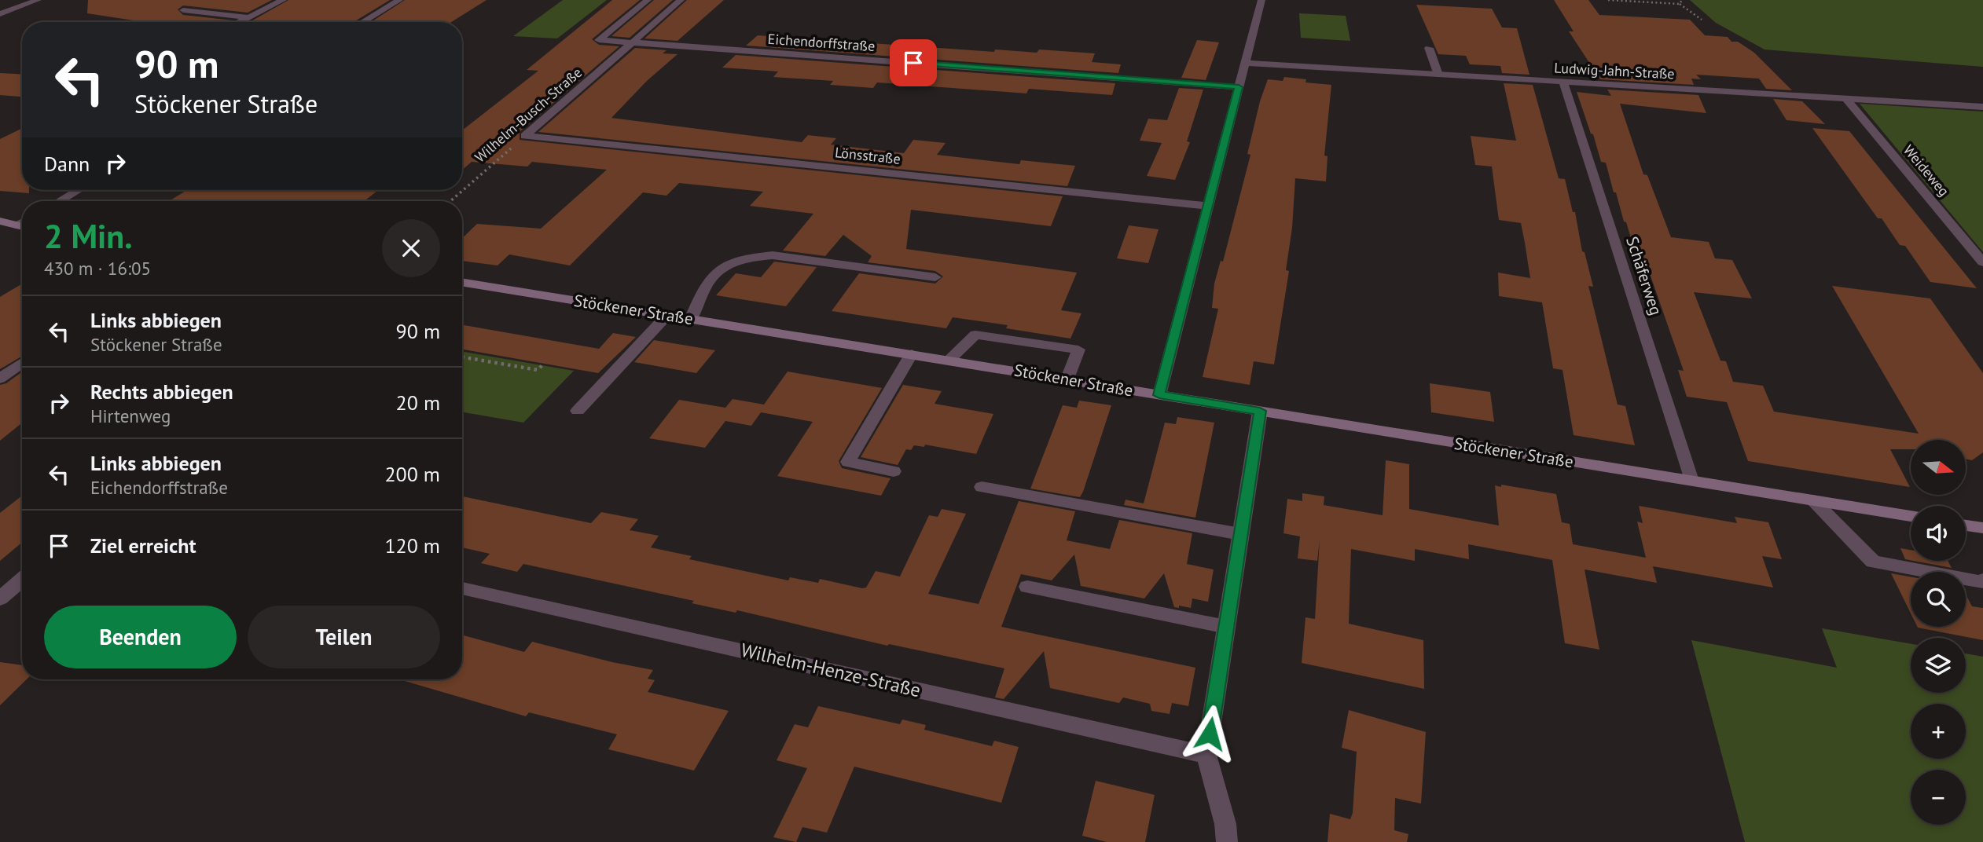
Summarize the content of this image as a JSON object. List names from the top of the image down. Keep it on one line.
{"streets":{"main road":["Stöckener Straße"],"street":["Eichendorffstraße","Ludwig-Jahn-Straße","Wilhelm-Busch-Straße","Lönsstraße","Weideweg","Schäferweg","Wilhelm-Henze-Straße"]},"crossings":[["Eichendorffstraße","Wilhelm-Busch-Straße"],["Ludwig-Jahn-Straße","Weideweg"],["Ludwig-Jahn-Straße","Schäferweg"],["Wilhelm-Busch-Straße","Lönsstraße"],["Schäferweg","Stöckener Straße"]],"north":"right","page":{"turn":["90 m","Stöckener Straße"],"then":"Dann","heading":["2 Min.","430 m · 16:05"],"list":[{"name":"Links abbiegen","note":"Stöckener Straße","value":"90 m"},{"name":"Rechts abbiegen","note":"Hirtenweg","value":"20 m"},{"name":"Links abbiegen","note":"Eichendorffstraße","value":"200 m"},{"name":"Ziel erreicht","value":"120 m"}],"map_buttons":["+","−"],"buttons":["Beenden","Teilen"]}}
